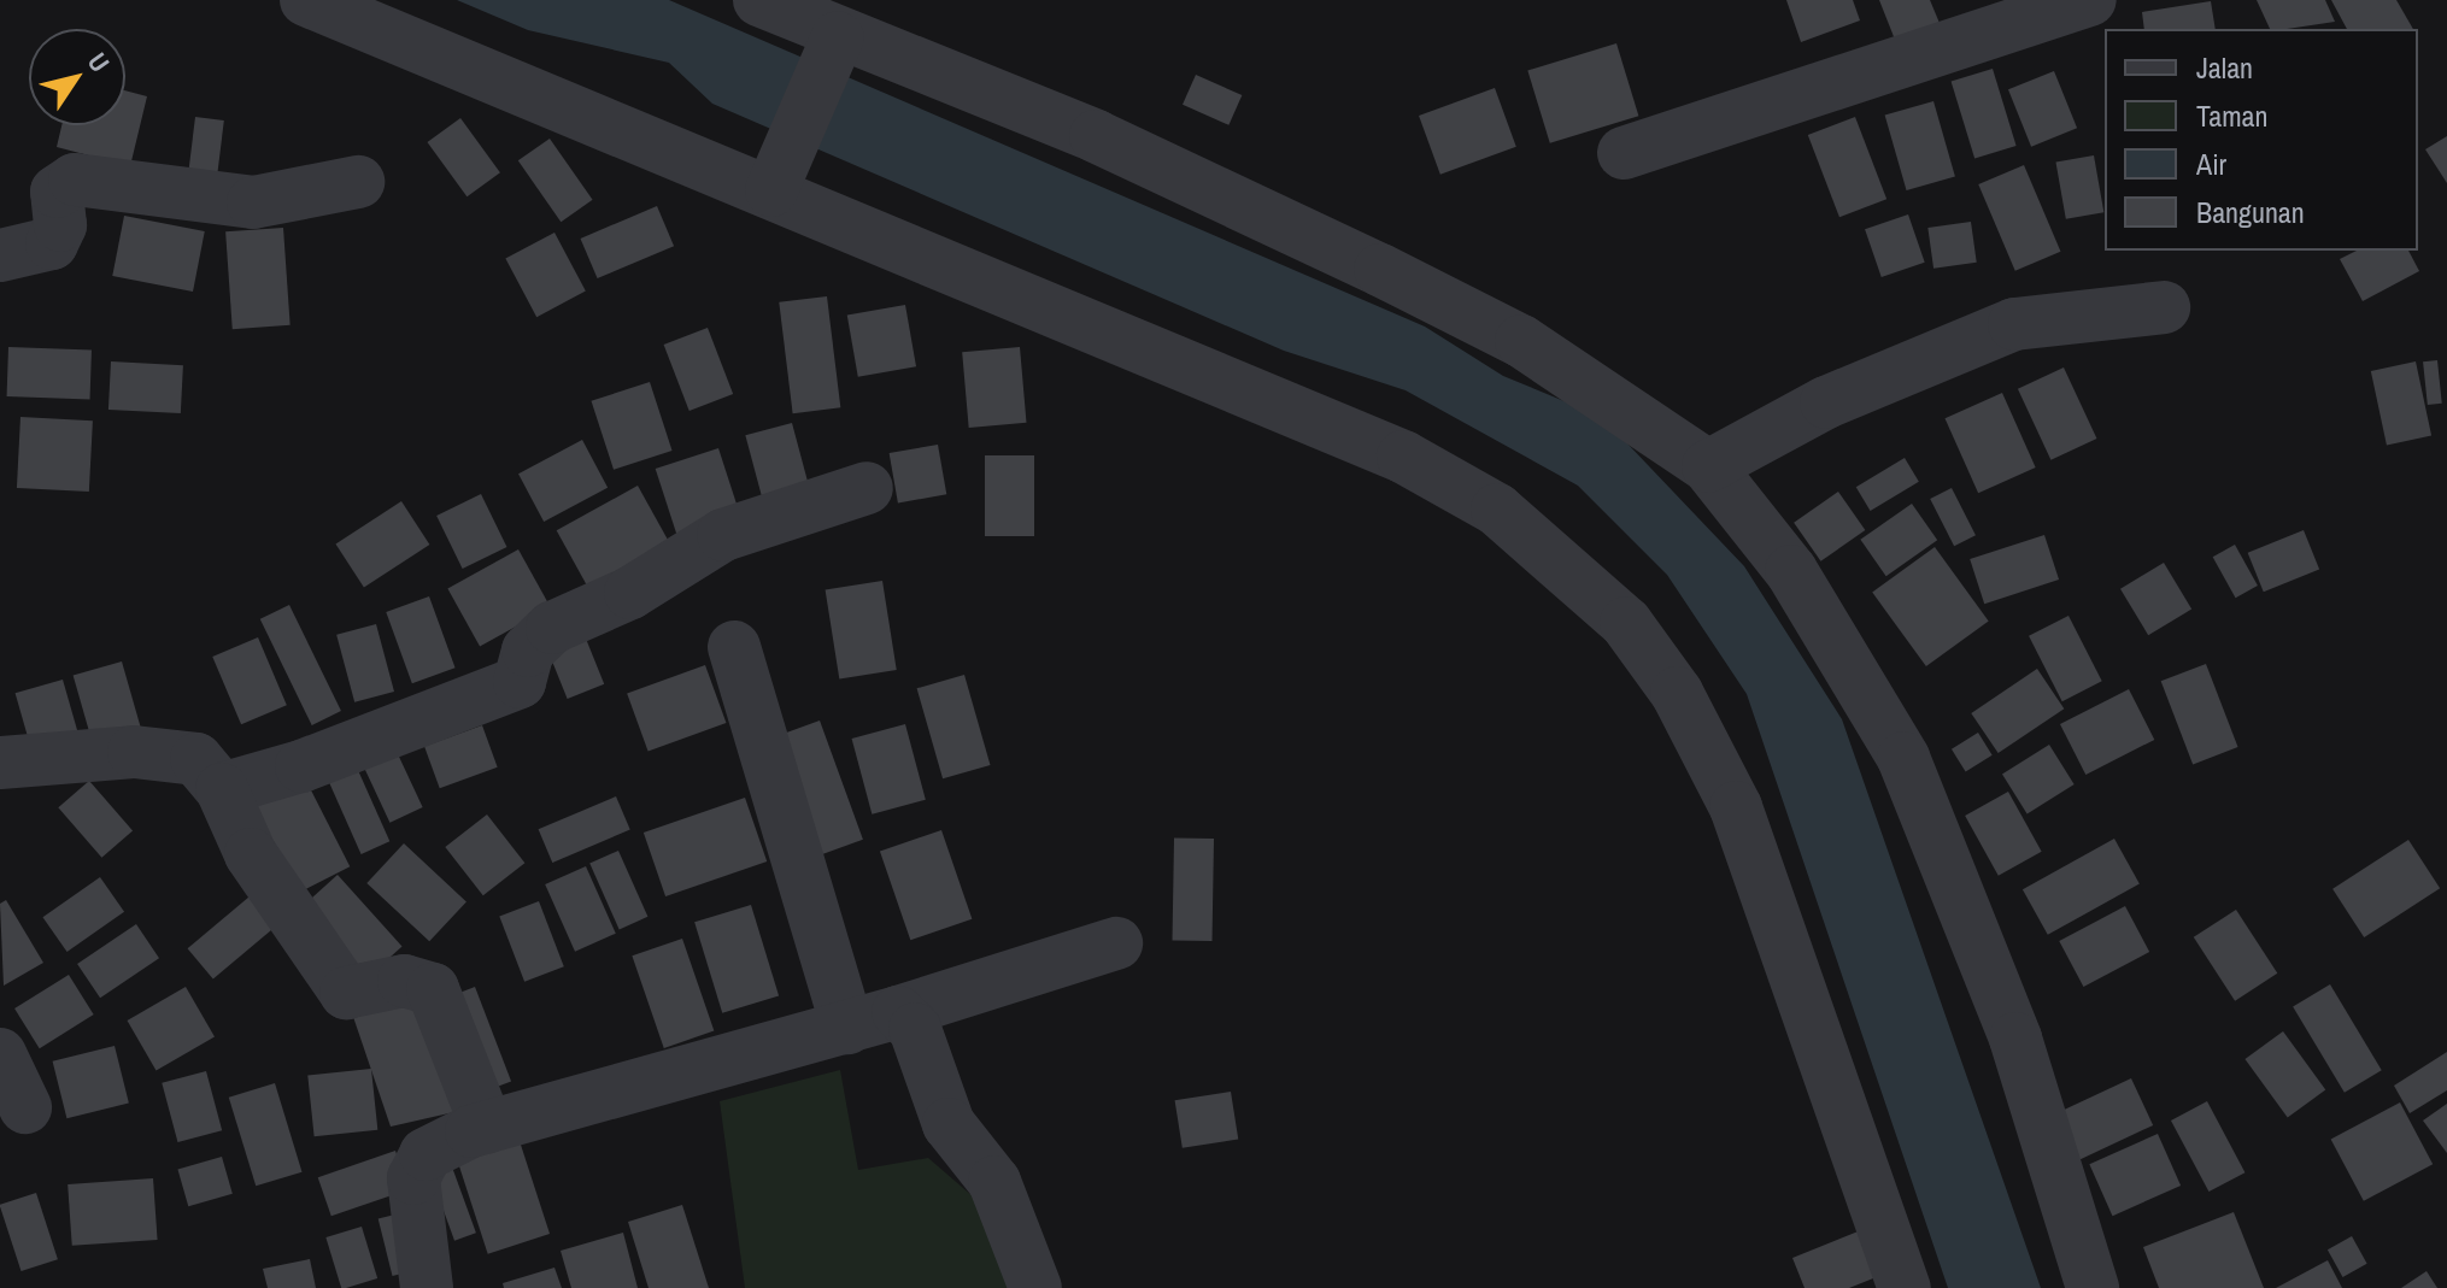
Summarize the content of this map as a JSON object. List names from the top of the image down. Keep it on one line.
{"legend":["Jalan","Taman","Air","Bangunan"],"north":"top right"}
